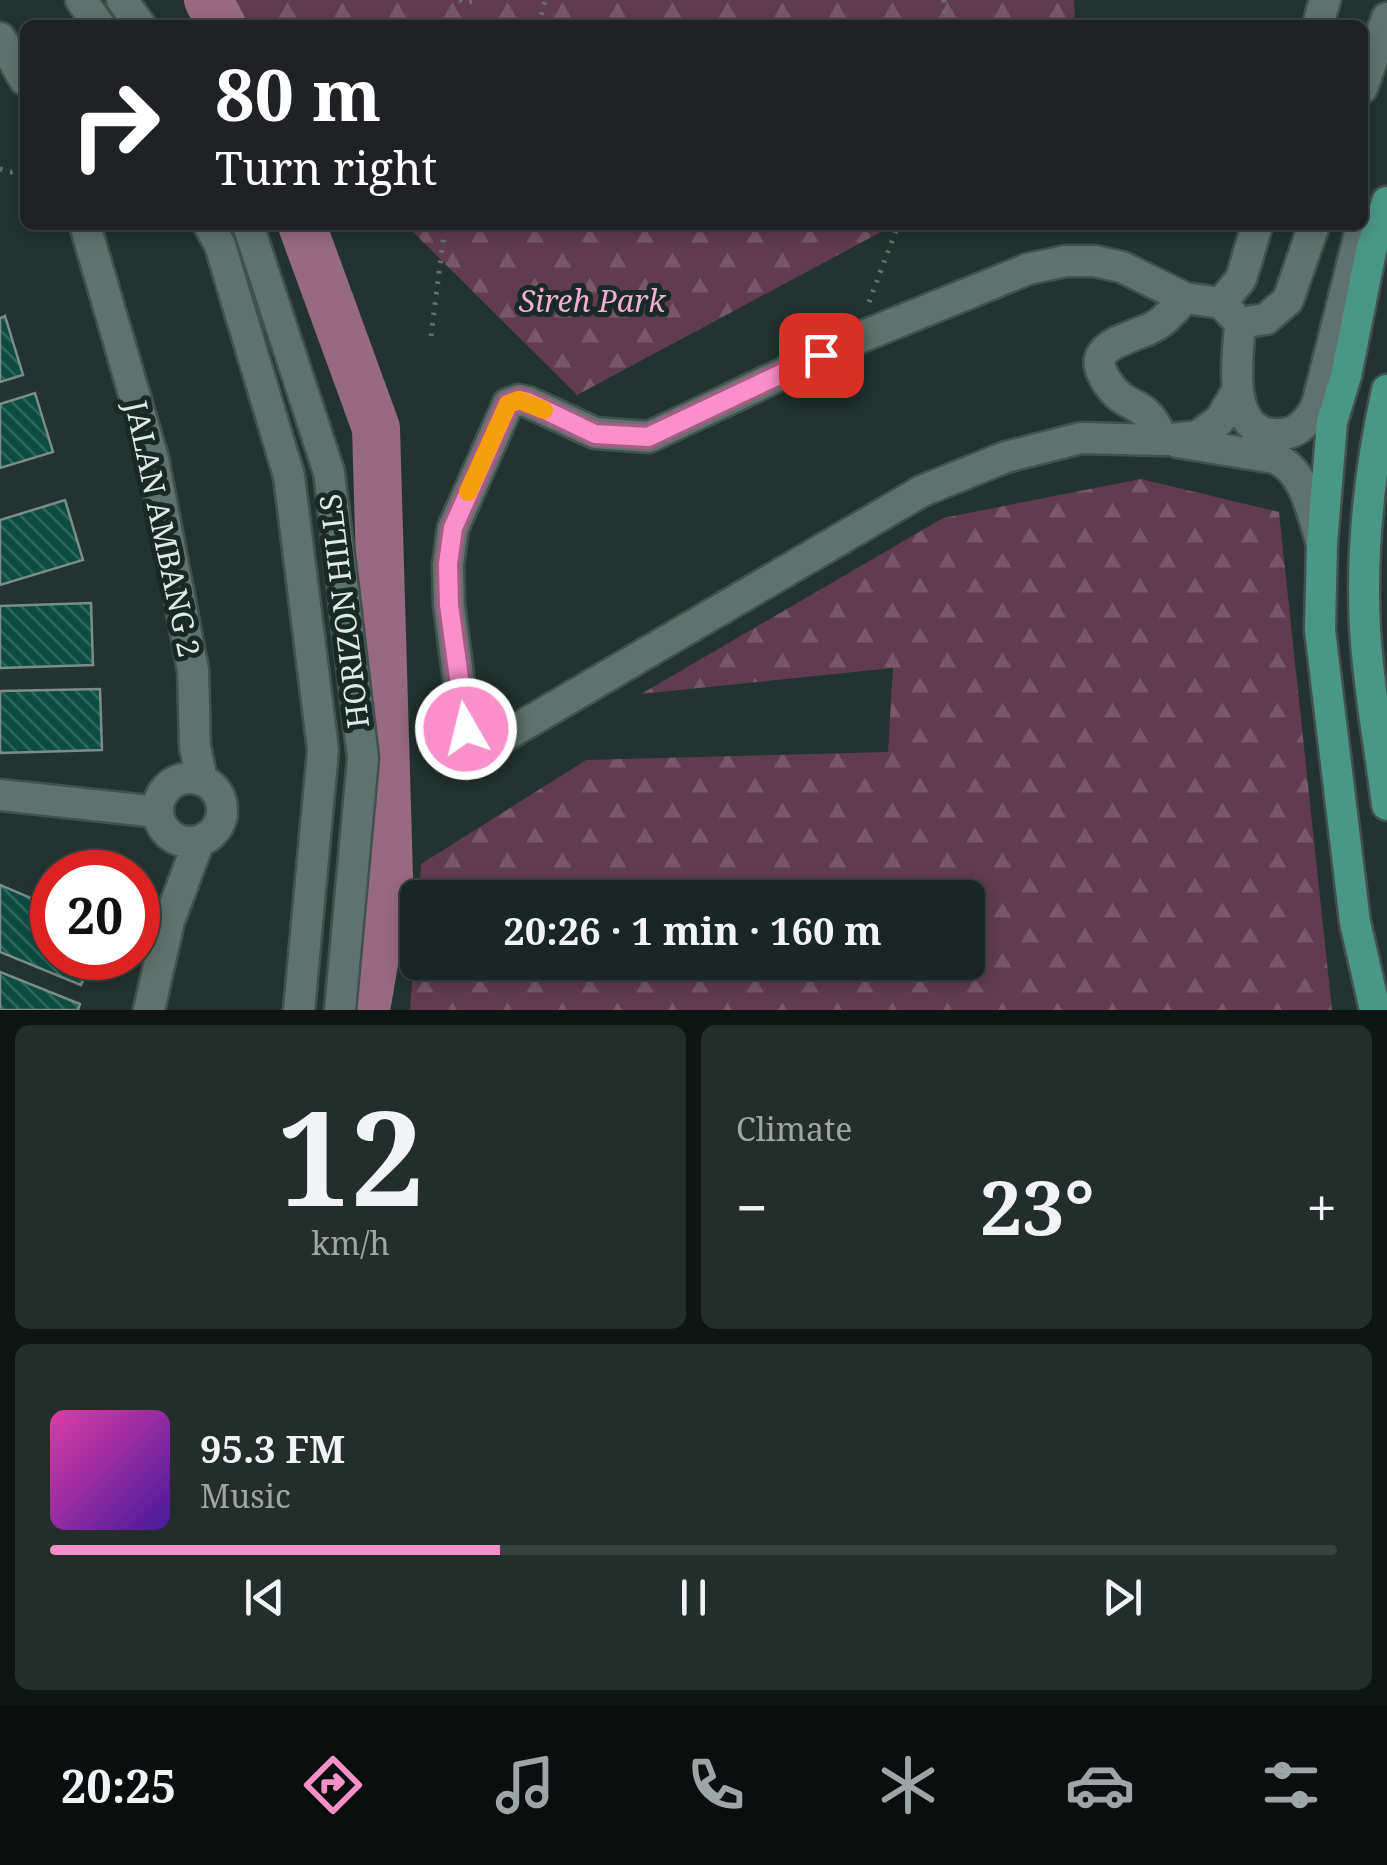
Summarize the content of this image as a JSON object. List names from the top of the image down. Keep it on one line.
{"streets":{"street":["JALAN AMBANG 2","HORIZON HILLS"]},"parks":["Sireh Park"],"page":{"turn":["80 m","Turn right"],"limit":"20","trip":"20:26 · 1 min · 160 m","tile":[["12","km/h"],"Climate"],"heat":["−","23°","+"],"song":["95.3 FM","Music"],"tabs":"20:25"}}
